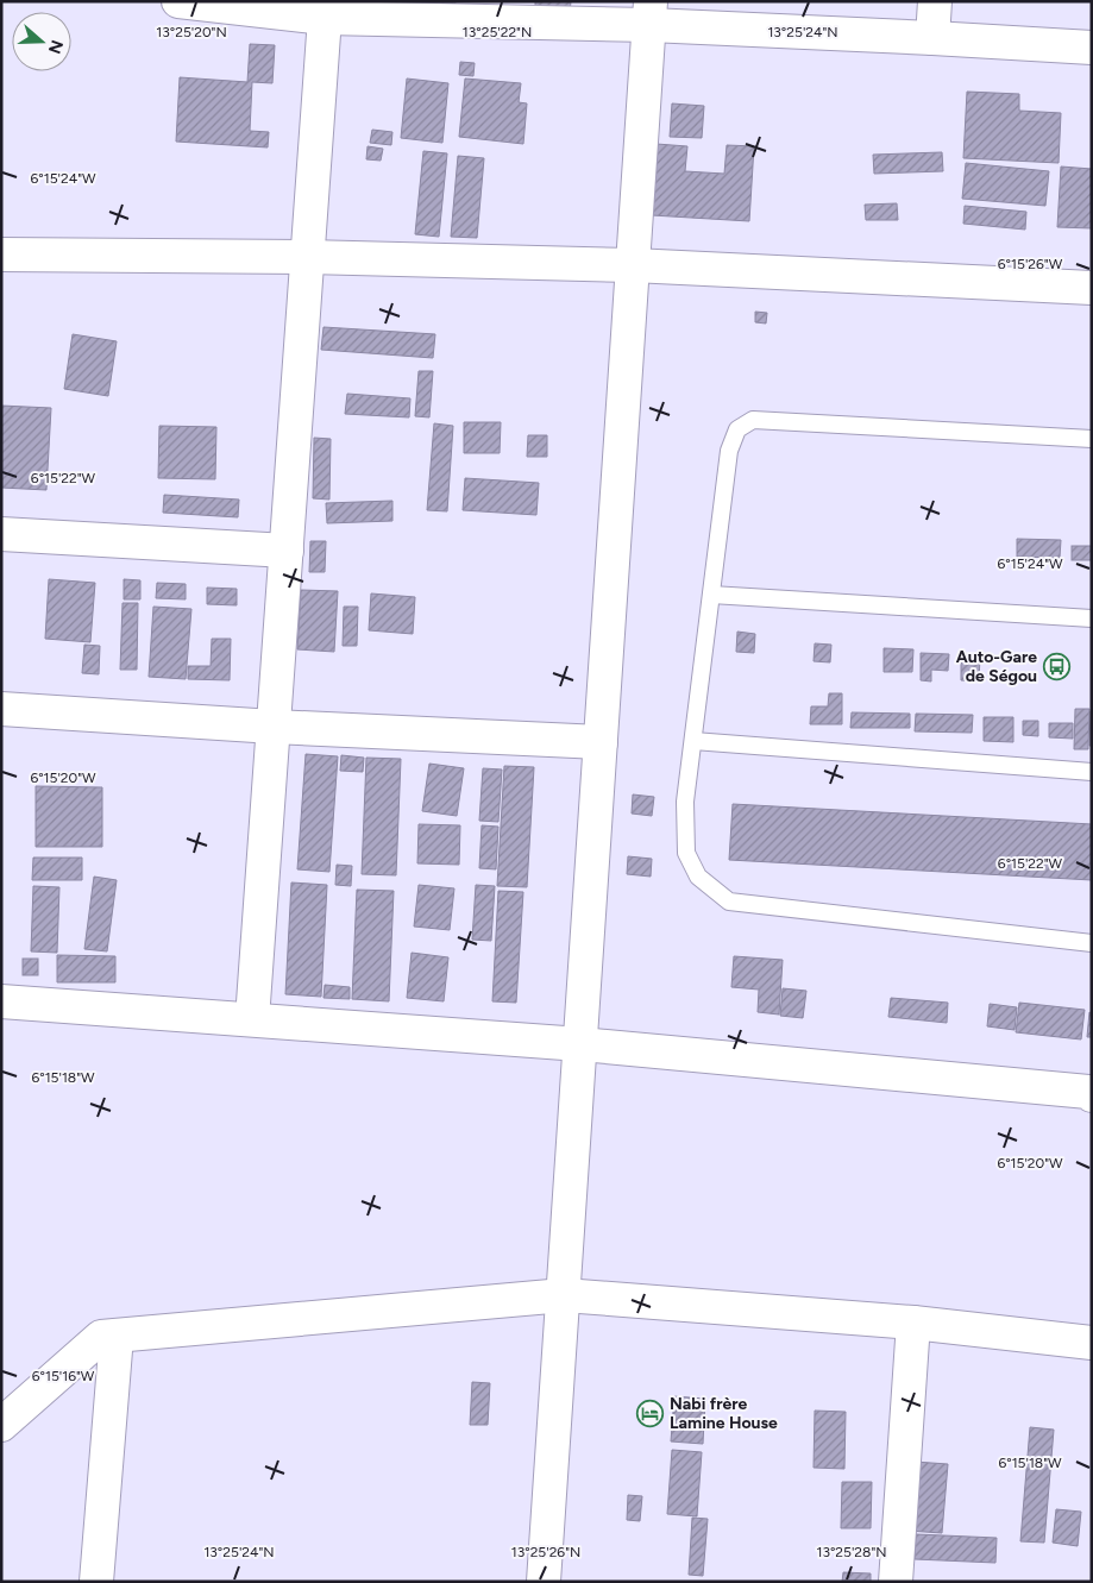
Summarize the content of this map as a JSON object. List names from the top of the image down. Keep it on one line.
{"places":{"bus stop":["Auto-Gare de Ségou"],"hotel":["Nabi frère Lamine House"]},"north":"right","coordinates":["13°25'24\"N","13°25'20\"N","13°25'22\"N","6°15'24\"W","6°15'26\"W","6°15'22\"W","6°15'20\"W","6°15'18\"W","6°15'16\"W","13°25'26\"N","13°25'28\"N"]}
